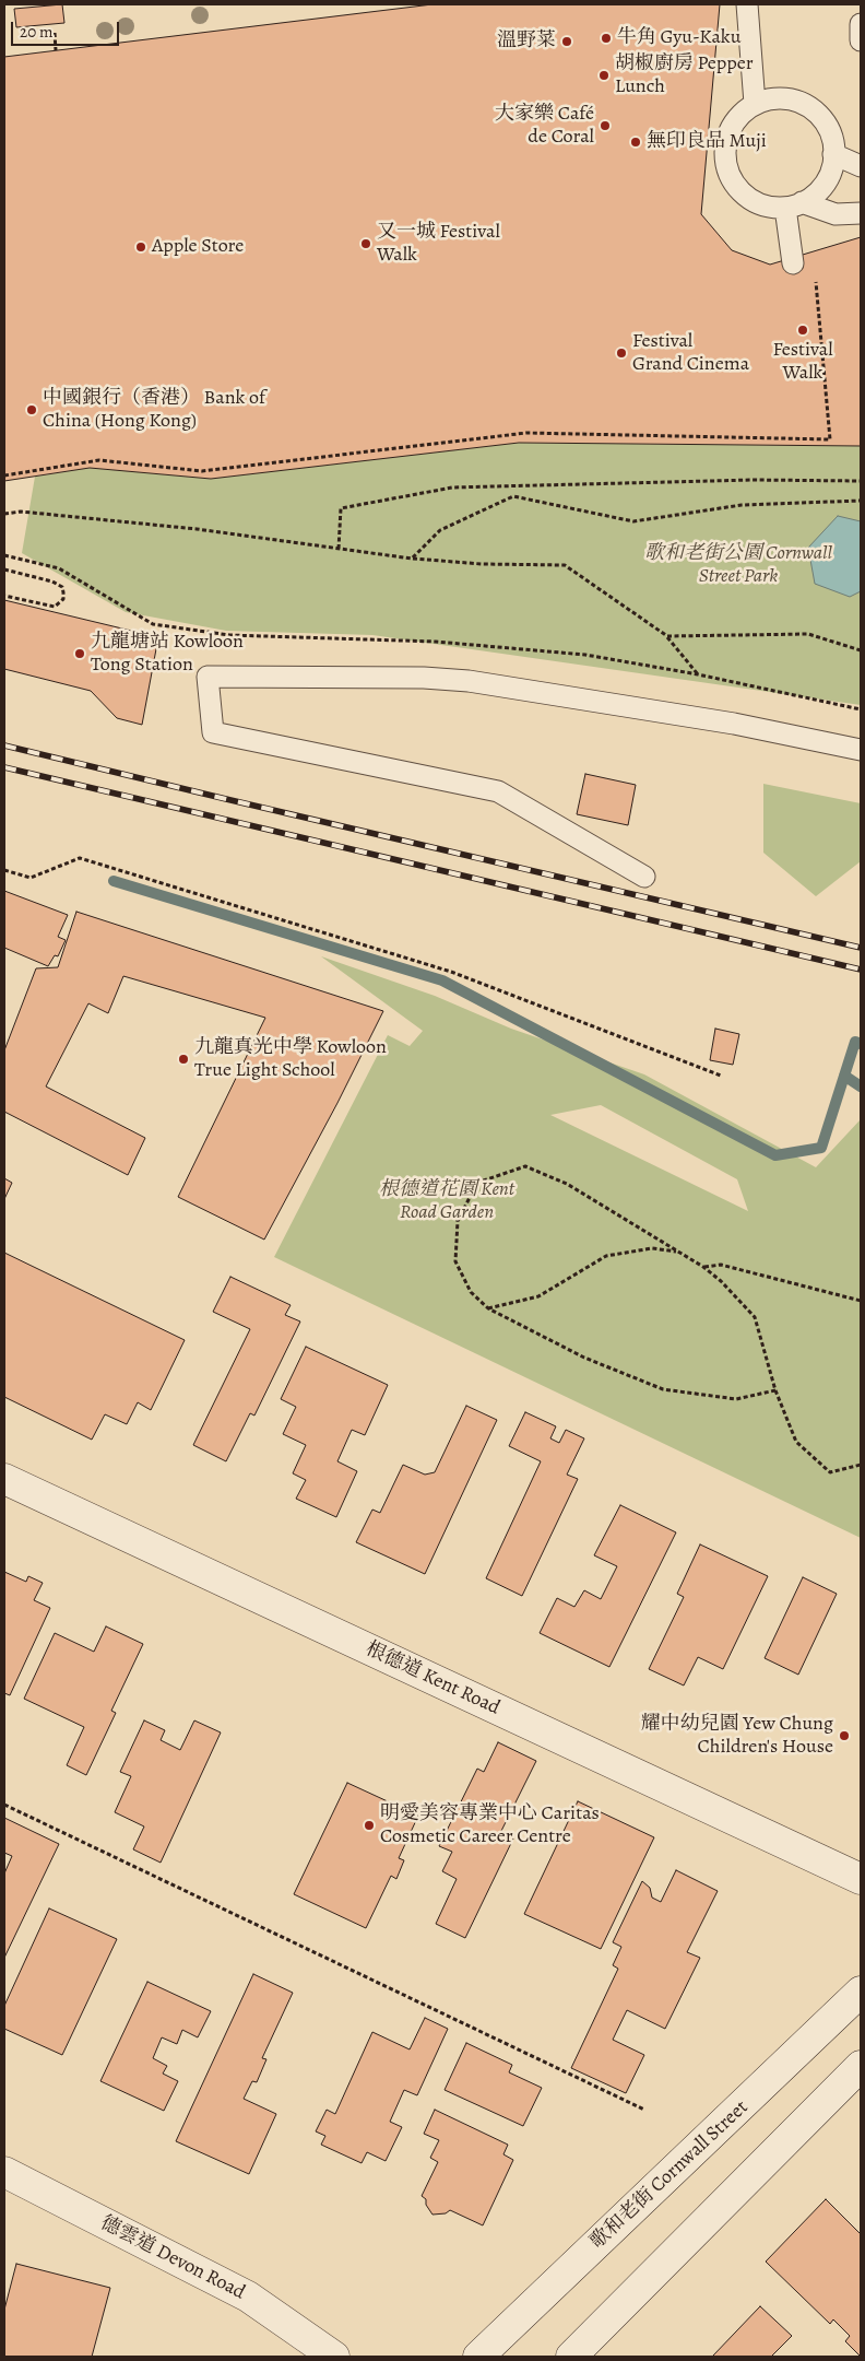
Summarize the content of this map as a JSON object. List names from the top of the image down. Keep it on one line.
{"streets":{"street":["根德道 Kent Road","歌和老街 Cornwall Street","德雲道 Devon Road"]},"parks":["歌和老街公園 Cornwall Street Park","根德道花園 Kent Road Garden"],"places":["牛角 Gyu-Kaku","溫野菜","胡椒廚房 Pepper Lunch","大家樂 Café de Coral","無印良品 Muji","又一城 Festival Walk","Apple Store","Festival Walk","Festival Grand Cinema","中國銀行（香港） Bank of China (Hong Kong)","九龍塘站 Kowloon Tong Station","九龍真光中學 Kowloon True Light School","耀中幼兒園 Yew Chung Children's House","明愛美容專業中心 Caritas Cosmetic Career Centre"],"scale_bar":"20 m"}
